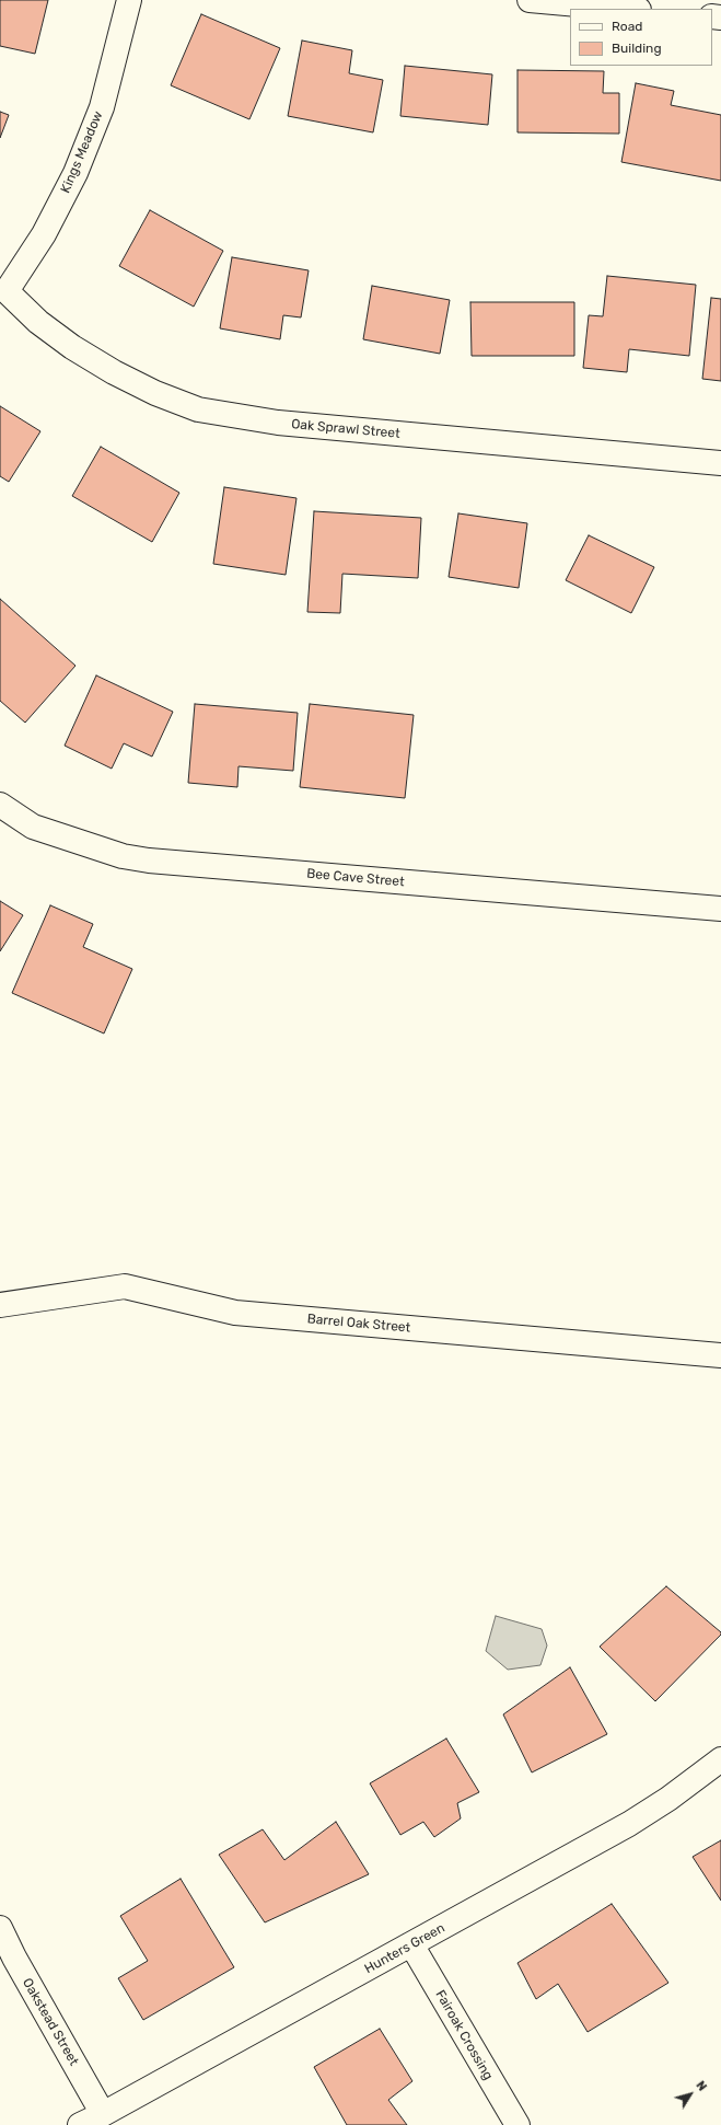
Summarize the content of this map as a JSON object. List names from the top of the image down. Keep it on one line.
{"streets":{"street":["Kings Meadow","Oak Sprawl Street","Bee Cave Street","Barrel Oak Street","Hunters Green","Oakstead Street","Fairoak Crossing"]},"crossings":[["Kings Meadow","Oak Sprawl Street"],["Hunters Green","Oakstead Street"],["Hunters Green","Fairoak Crossing"]],"legend":["Road","Building"],"north":"top right"}
